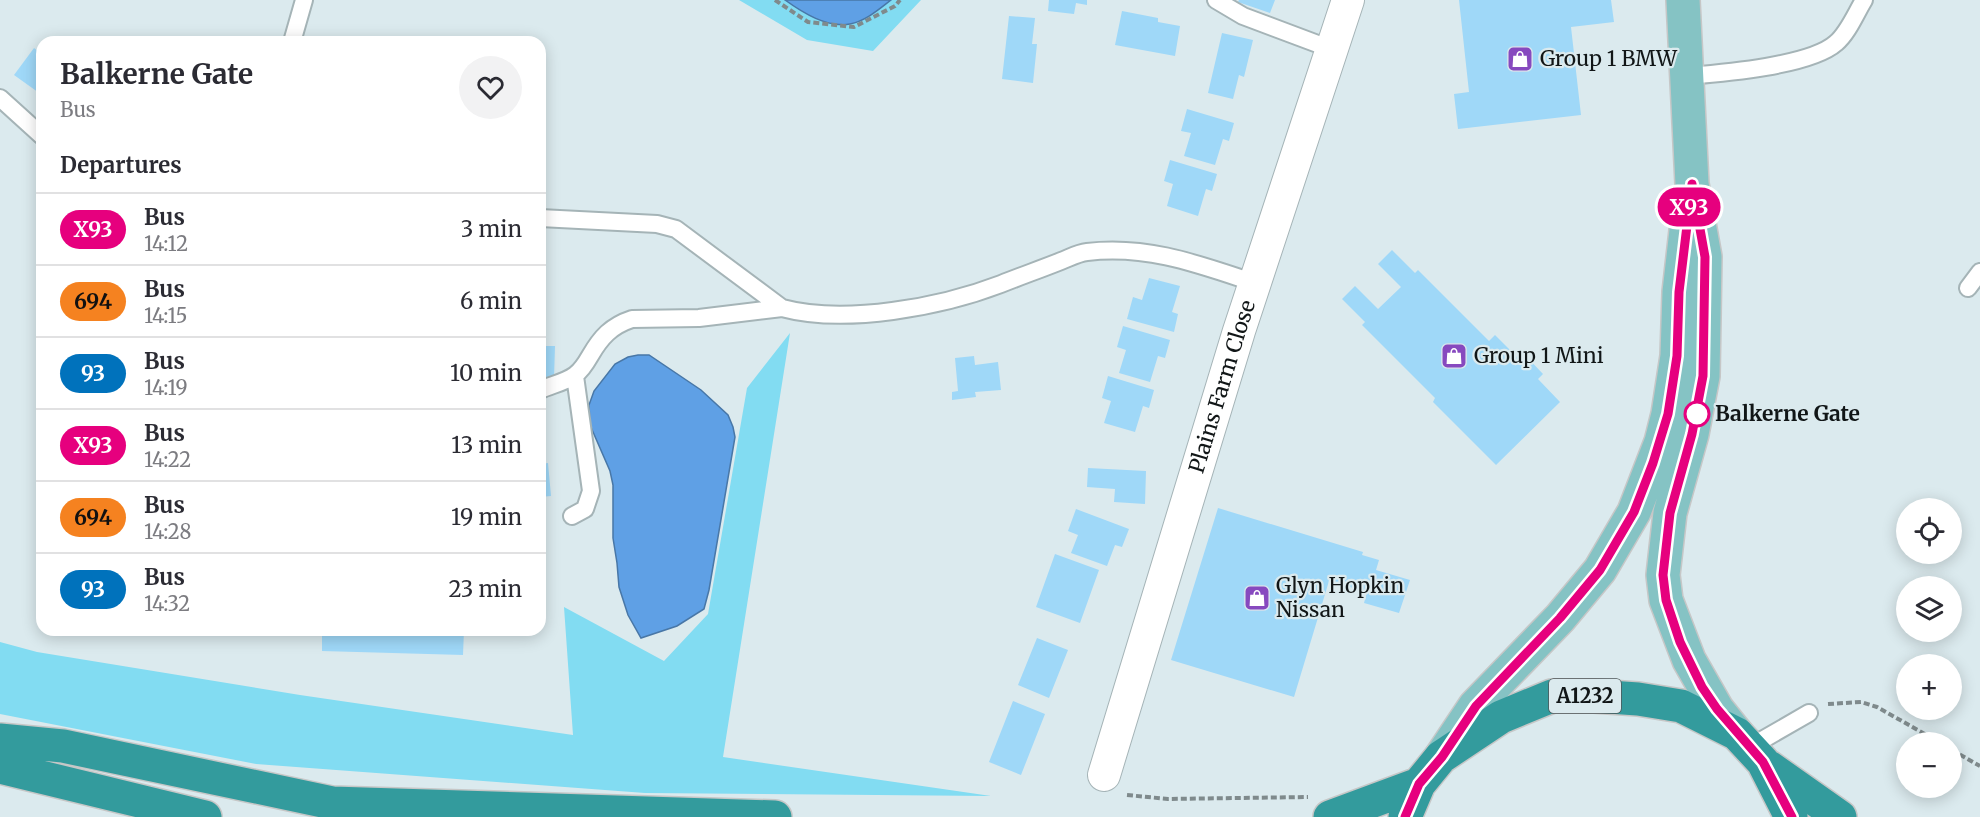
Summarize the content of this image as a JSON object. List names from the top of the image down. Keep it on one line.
{"streets":{"highway":["A1232"],"street":["Plains Farm Close"]},"places":{"shop":["Group 1 BMW","Group 1 Mini","Glyn Hopkin Nissan"],"other":["Balkerne Gate"]},"lines":["bus line X93"],"page":{"on_map":"X93","heading":[["Balkerne Gate","Bus"],"Departures"],"list":[{"mark":"X93","name":"Bus","note":"14:12","value":"3 min"},{"mark":"694","name":"Bus","note":"14:15","value":"6 min"},{"mark":"93","name":"Bus","note":"14:19","value":"10 min"},{"mark":"X93","name":"Bus","note":"14:22","value":"13 min"},{"mark":"694","name":"Bus","note":"14:28","value":"19 min"},{"mark":"93","name":"Bus","note":"14:32","value":"23 min"}],"map_buttons":["+","−"]}}
